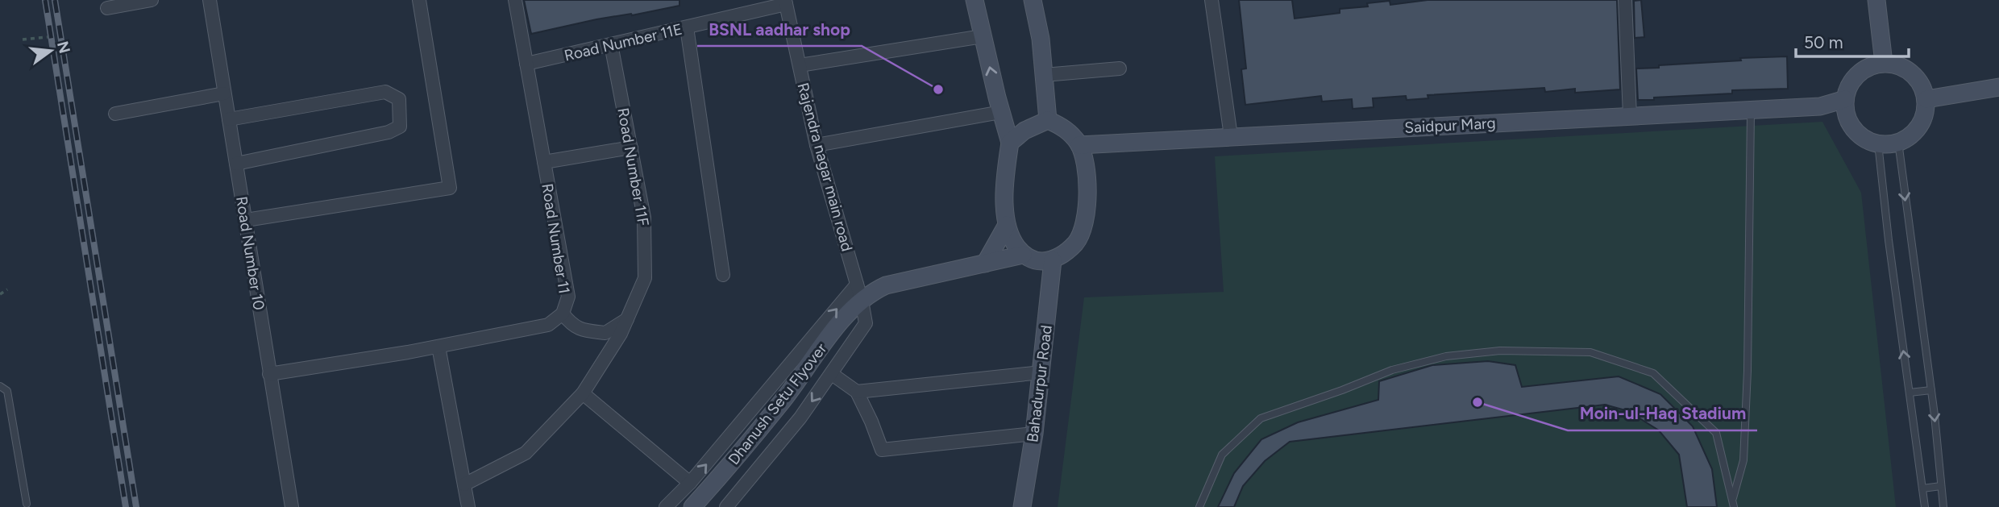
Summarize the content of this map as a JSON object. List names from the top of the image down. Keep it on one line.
{"streets":{"main road":["Saidpur Marg","Bahadurpur Road","Dhanush Setu Flyover"],"street":["Road Number 11E","Road Number 11F","Rajendra nagar main road","Road Number 11","Road Number 10"]},"crossings":[["Road Number 11E","Road Number 11F"],["Road Number 11E","Rajendra nagar main road"],["Road Number 11E","Road Number 11"],["Saidpur Marg","Bahadurpur Road"],["Saidpur Marg","Dhanush Setu Flyover"],["Rajendra nagar main road","Dhanush Setu Flyover"],["Road Number 11","Road Number 10"],["Bahadurpur Road","Dhanush Setu Flyover"]],"places":["BSNL aadhar shop","Moin-ul-Haq Stadium"],"scale_bar":"50 m","north":"right"}
